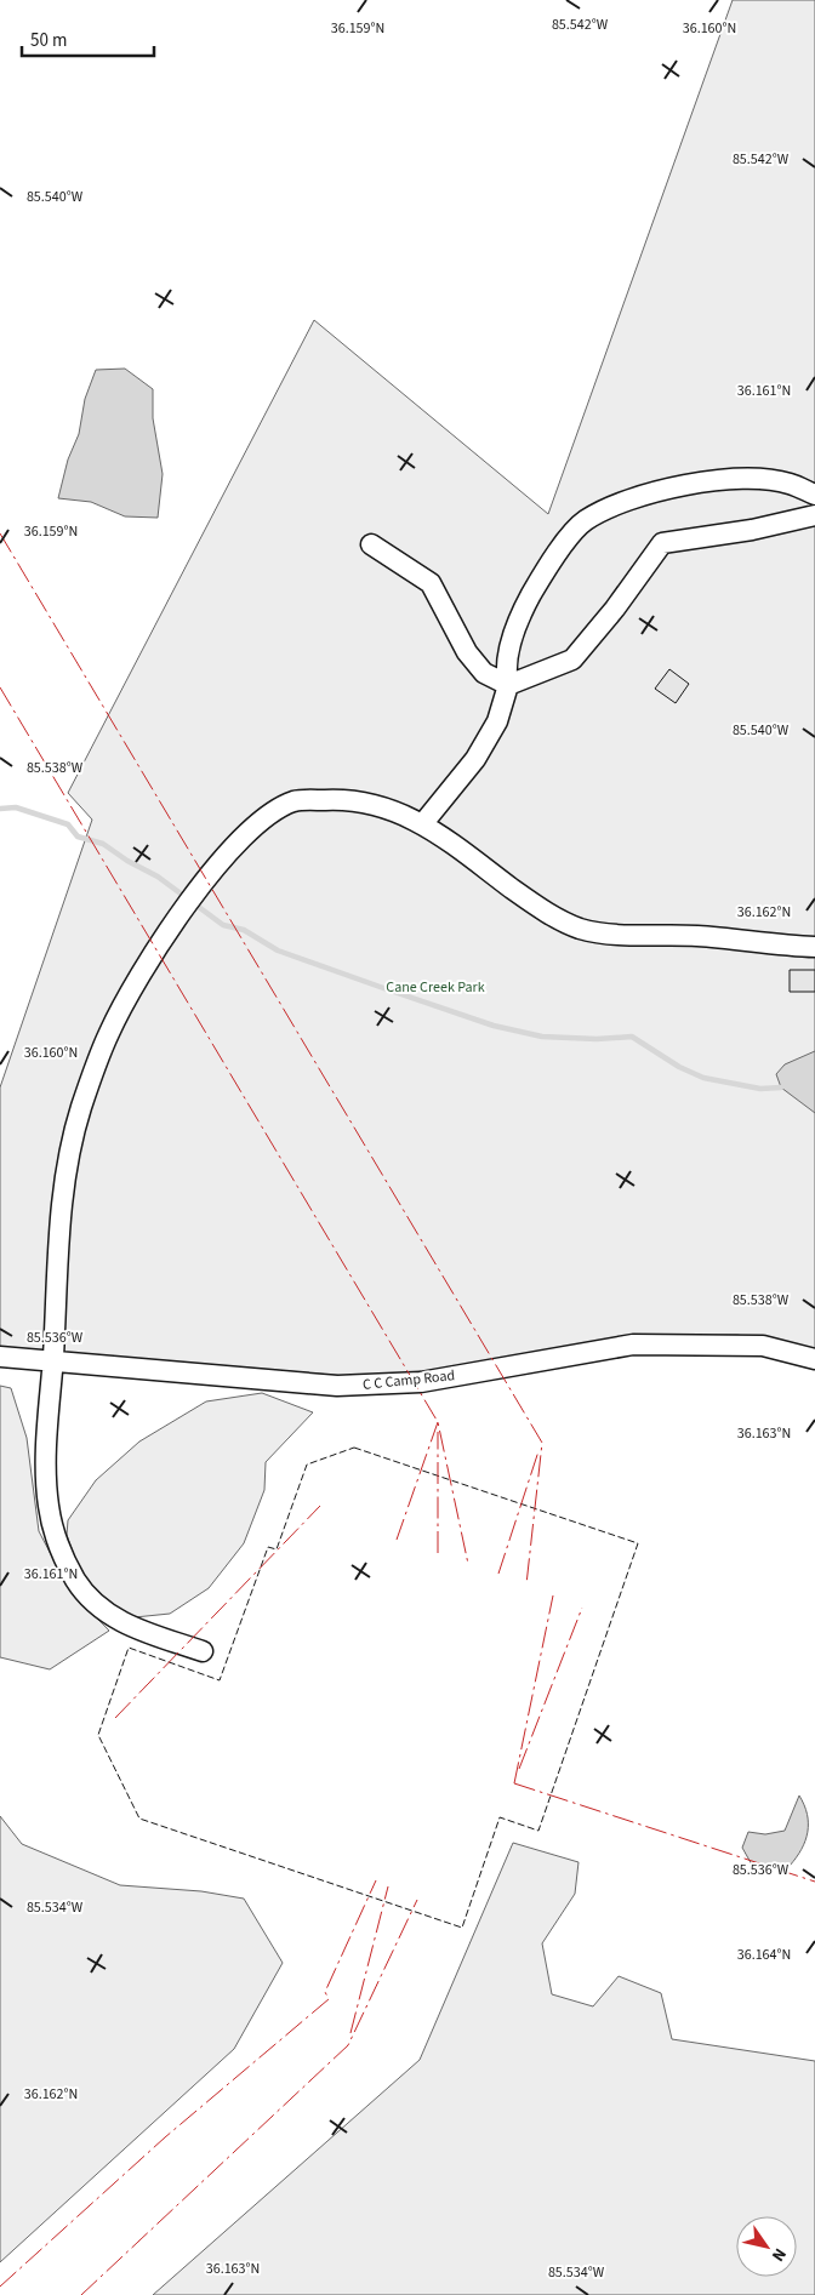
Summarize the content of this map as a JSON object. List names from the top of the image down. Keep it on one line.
{"streets":{"street":["C C Camp Road"]},"parks":["Cane Creek Park"],"scale_bar":"50 m","north":"bottom right","coordinates":["85.542°W","36.159°N","36.160°N","85.540°W","36.161°N","85.538°W","36.162°N","85.536°W","36.163°N","85.534°W","36.164°N"]}
